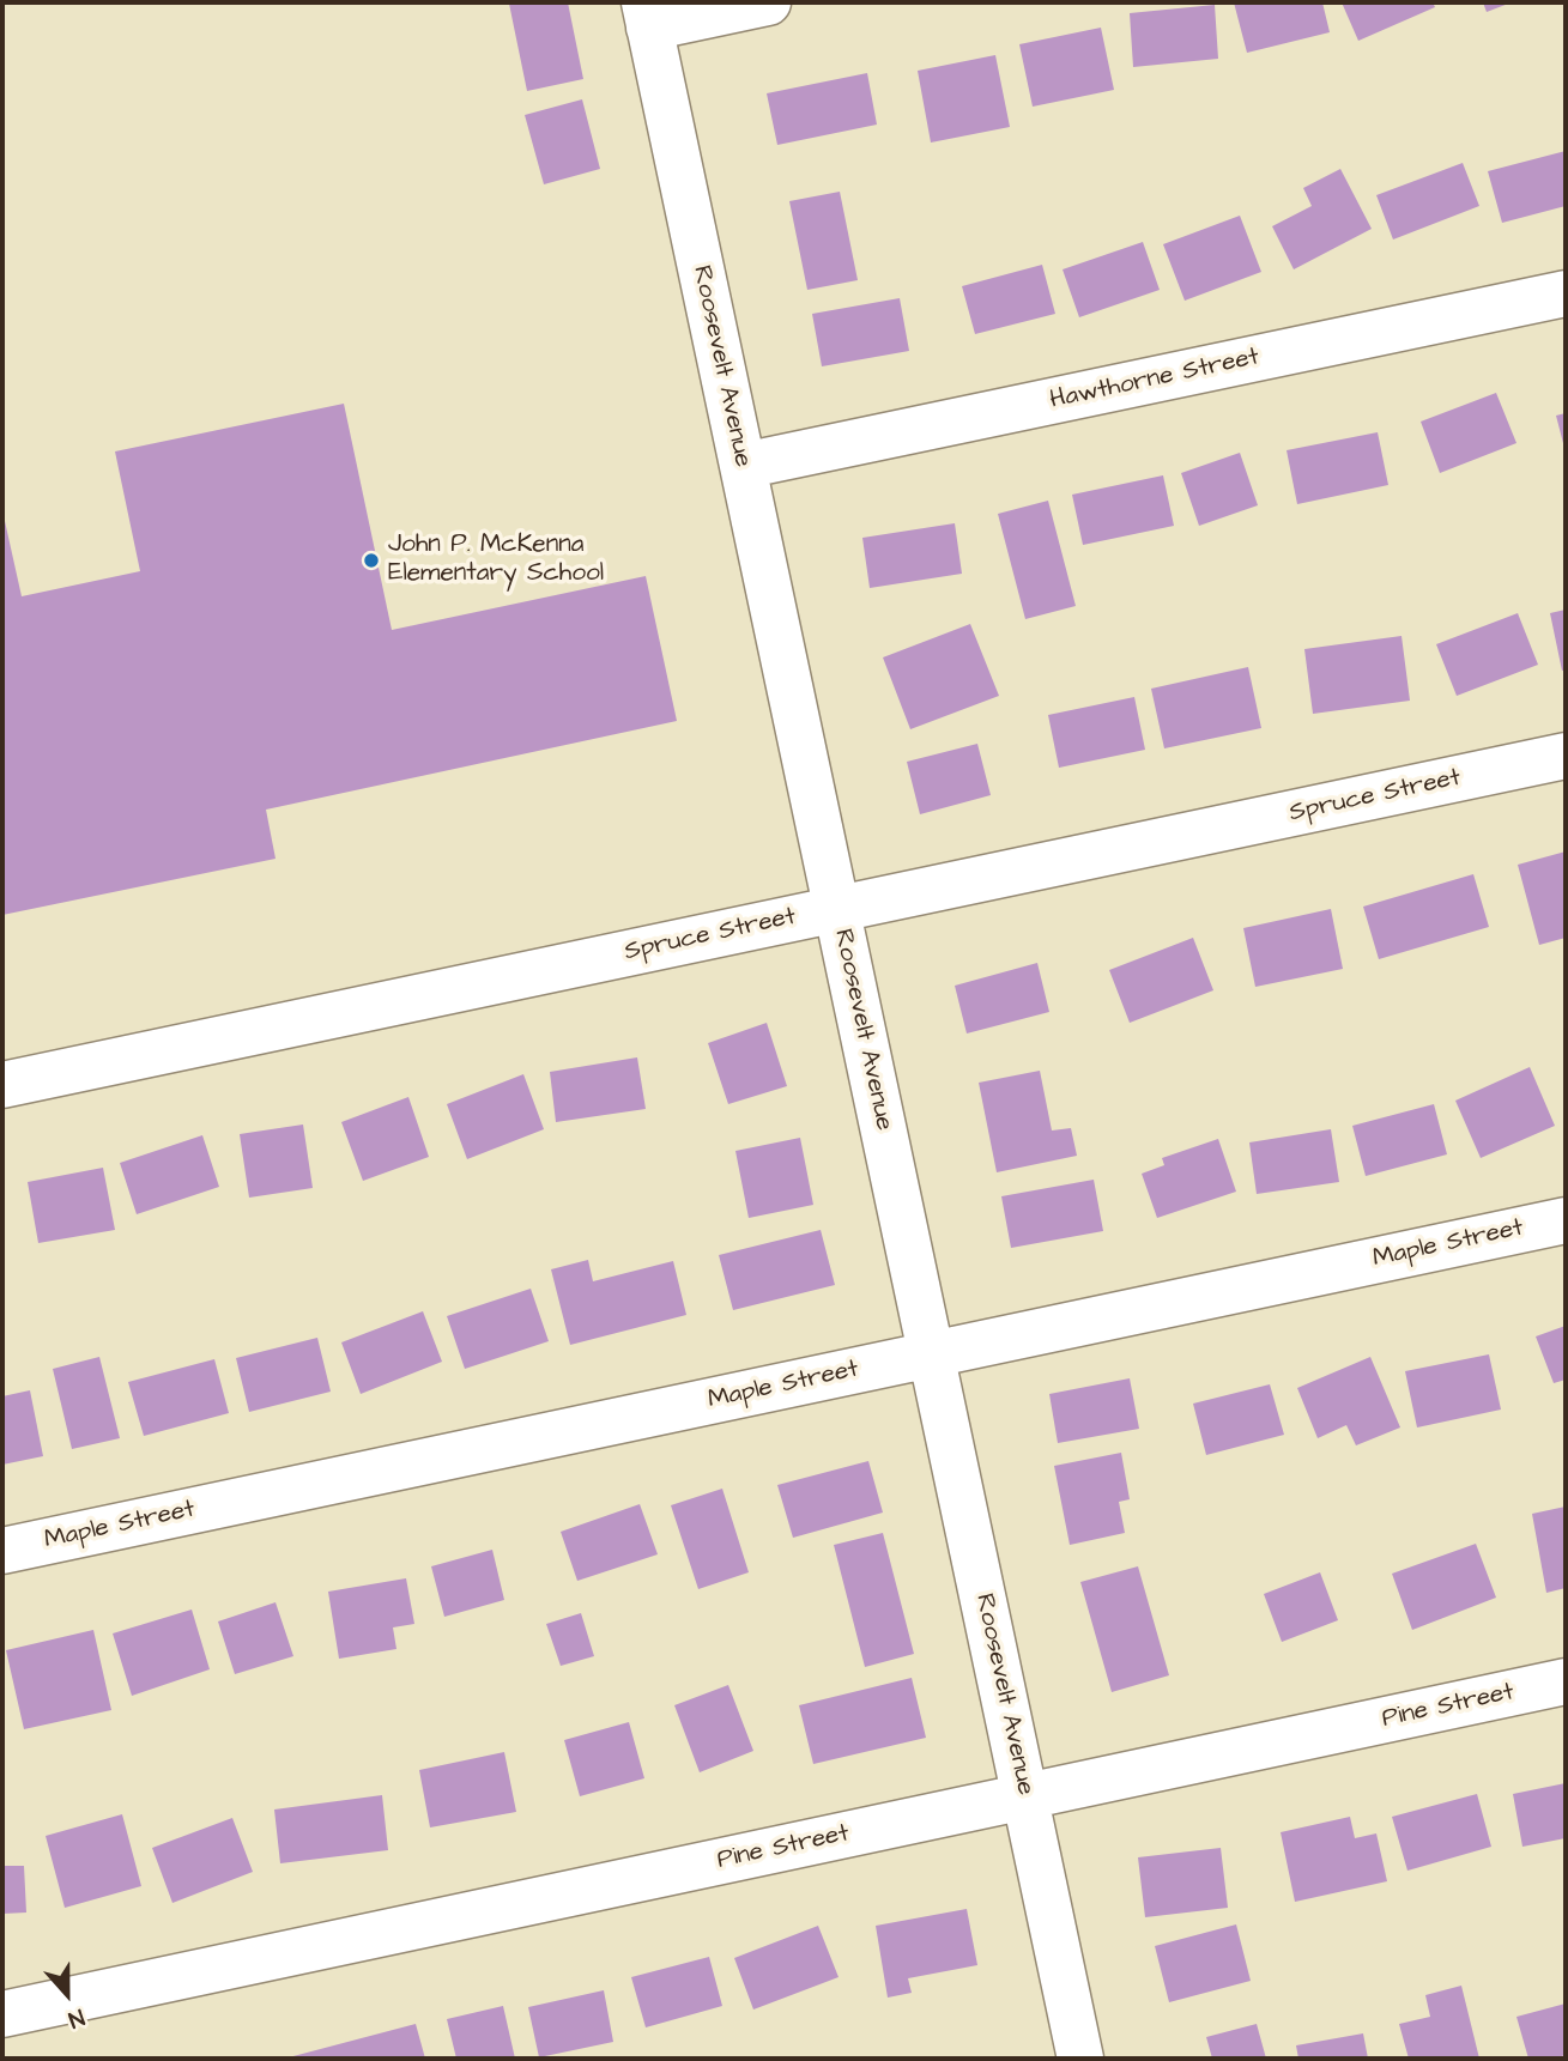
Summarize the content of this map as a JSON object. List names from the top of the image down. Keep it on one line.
{"streets":{"street":["Roosevelt Avenue","Hawthorne Street","Spruce Street","Maple Street","Pine Street"]},"crossings":[["Roosevelt Avenue","Hawthorne Street"],["Roosevelt Avenue","Spruce Street"],["Roosevelt Avenue","Maple Street"],["Roosevelt Avenue","Pine Street"]],"places":["John P. McKenna Elementary School"],"north":"bottom"}
